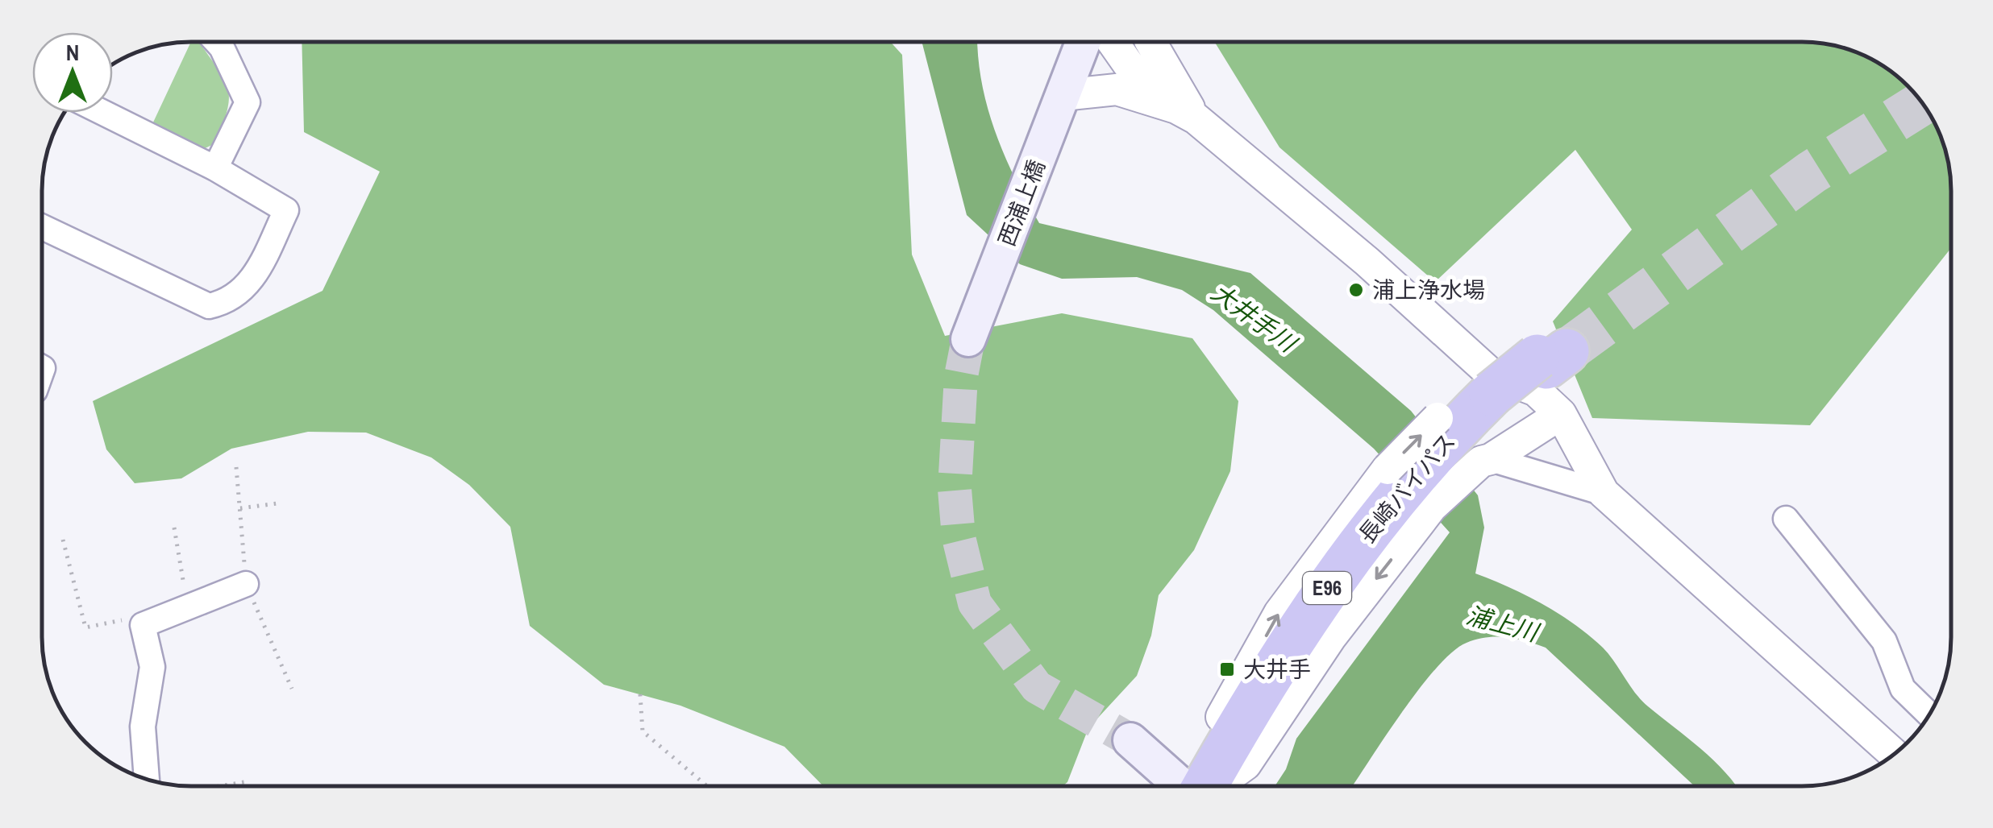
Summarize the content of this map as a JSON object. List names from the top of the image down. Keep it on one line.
{"streets":{"highway":["長崎バイパス","E96"],"main road":["西浦上橋"]},"water":["大井手川","浦上川"],"places":{"other":["浦上浄水場"],"transit":["大井手"]},"north":"top"}
